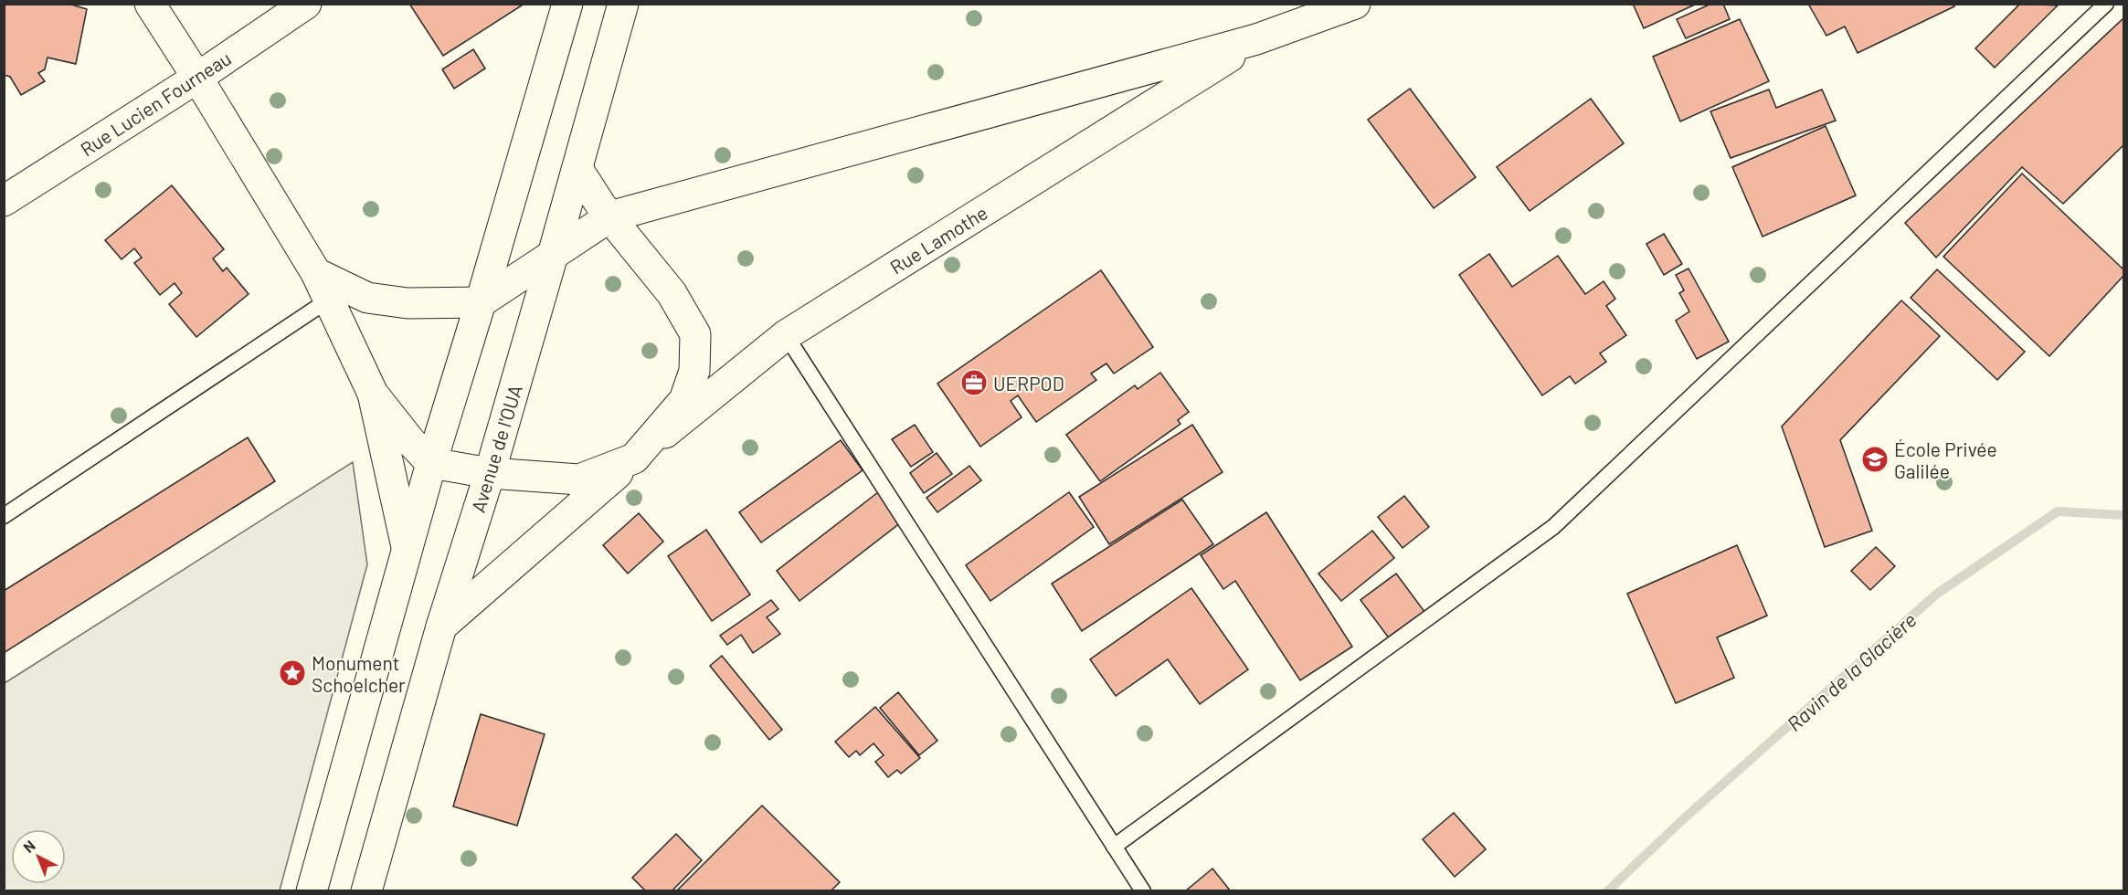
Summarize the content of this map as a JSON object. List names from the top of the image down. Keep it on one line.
{"streets":{"street":["Rue Lucien Fourneau","Rue Lamothe","Avenue de l'OUA"]},"crossings":[["Rue Lamothe","Avenue de l'OUA"]],"water":["Ravin de la Glacière"],"places":{"office":["UERPOD"],"school or university":["École Privée Galilée"],"place":["Monument Schoelcher"]},"north":"top left"}
